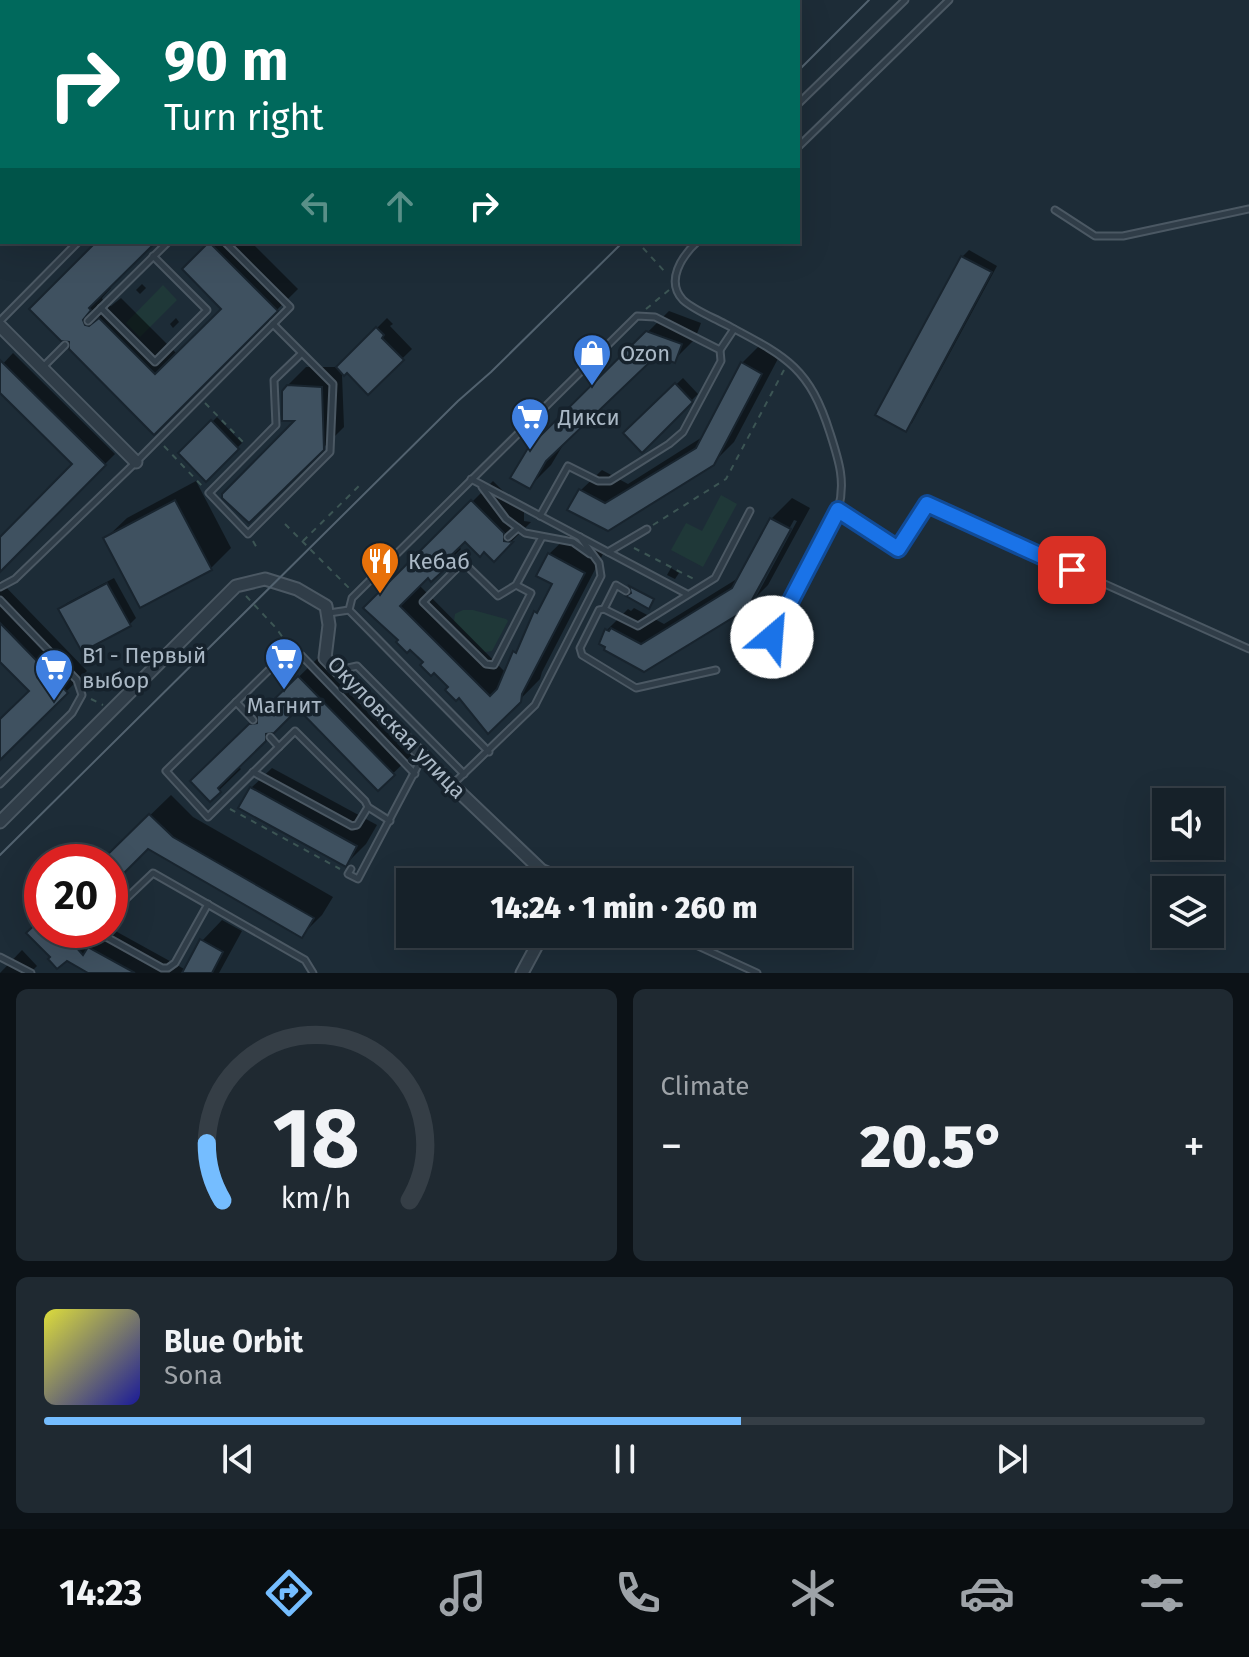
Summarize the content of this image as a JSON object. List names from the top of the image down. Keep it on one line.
{"streets":{"street":["Окуловская улица"]},"places":{"shop":["Ozon"],"supermarket":["Дикси","Магнит","В1 - Первый выбор"],"restaurant":["Кебаб"]},"page":{"turn":["90 m","Turn right"],"limit":"20","trip":"14:24 · 1 min · 260 m","tile":"Climate","heat":["−","20.5°","+"],"song":["Blue Orbit","Sona"],"tabs":"14:23","gauge":["18","km/h"]}}
